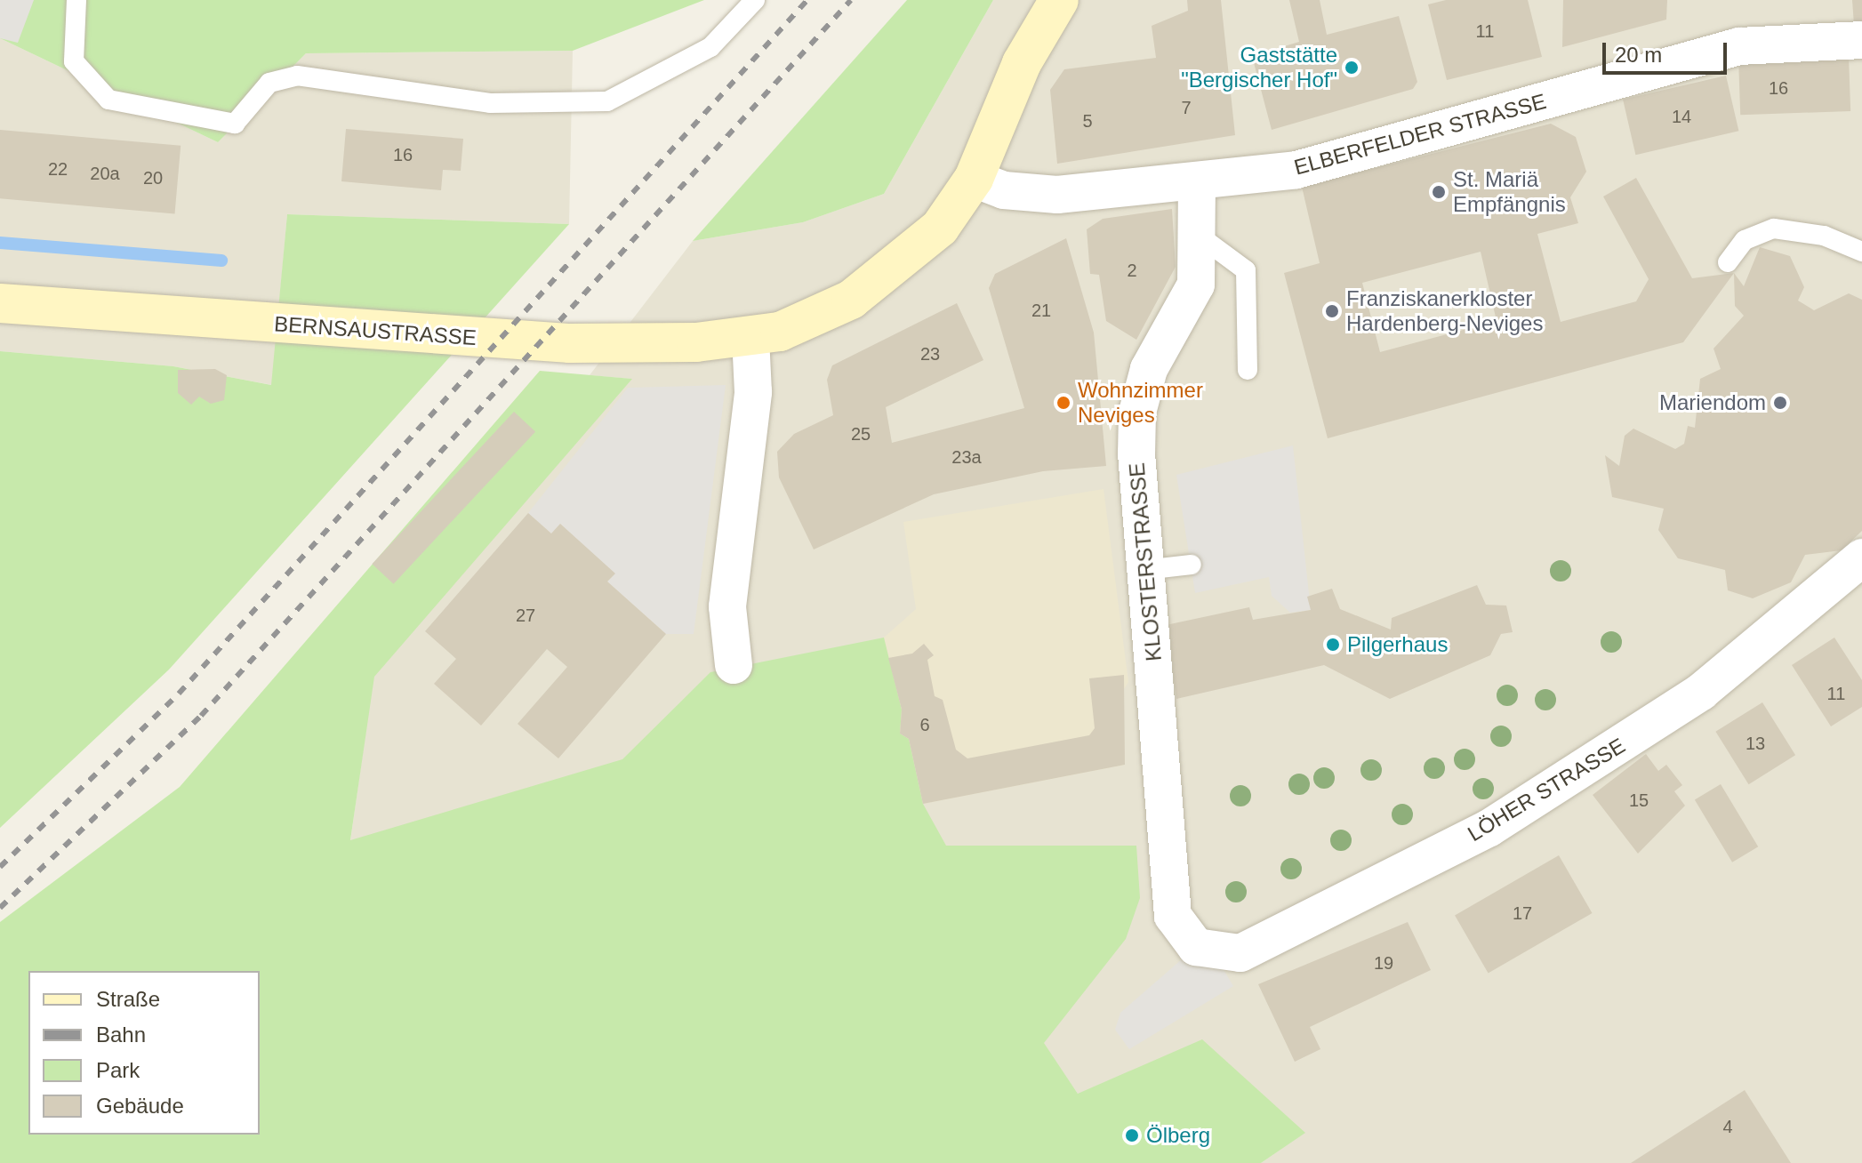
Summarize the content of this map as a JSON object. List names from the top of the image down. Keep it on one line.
{"streets":{"main road":["BERNSAUSTRASSE"],"street":["ELBERFELDER STRASSE","KLOSTERSTRASSE","LÖHER STRASSE"]},"crossings":[["ELBERFELDER STRASSE","BERNSAUSTRASSE"],["ELBERFELDER STRASSE","KLOSTERSTRASSE"],["KLOSTERSTRASSE","LÖHER STRASSE"]],"places":["Gaststätte \"Bergischer Hof\"","St. Mariä Empfängnis","Franziskanerkloster Hardenberg-Neviges","Wohnzimmer Neviges","Mariendom","Pilgerhaus","Ölberg"],"house_numbers":["11","16","7","14","5","16","22","20a","20","2","21","23","25","23a","27","11","6","13","15","17","19","4"],"legend":["Straße","Bahn","Park","Gebäude"],"scale_bar":"20 m"}
